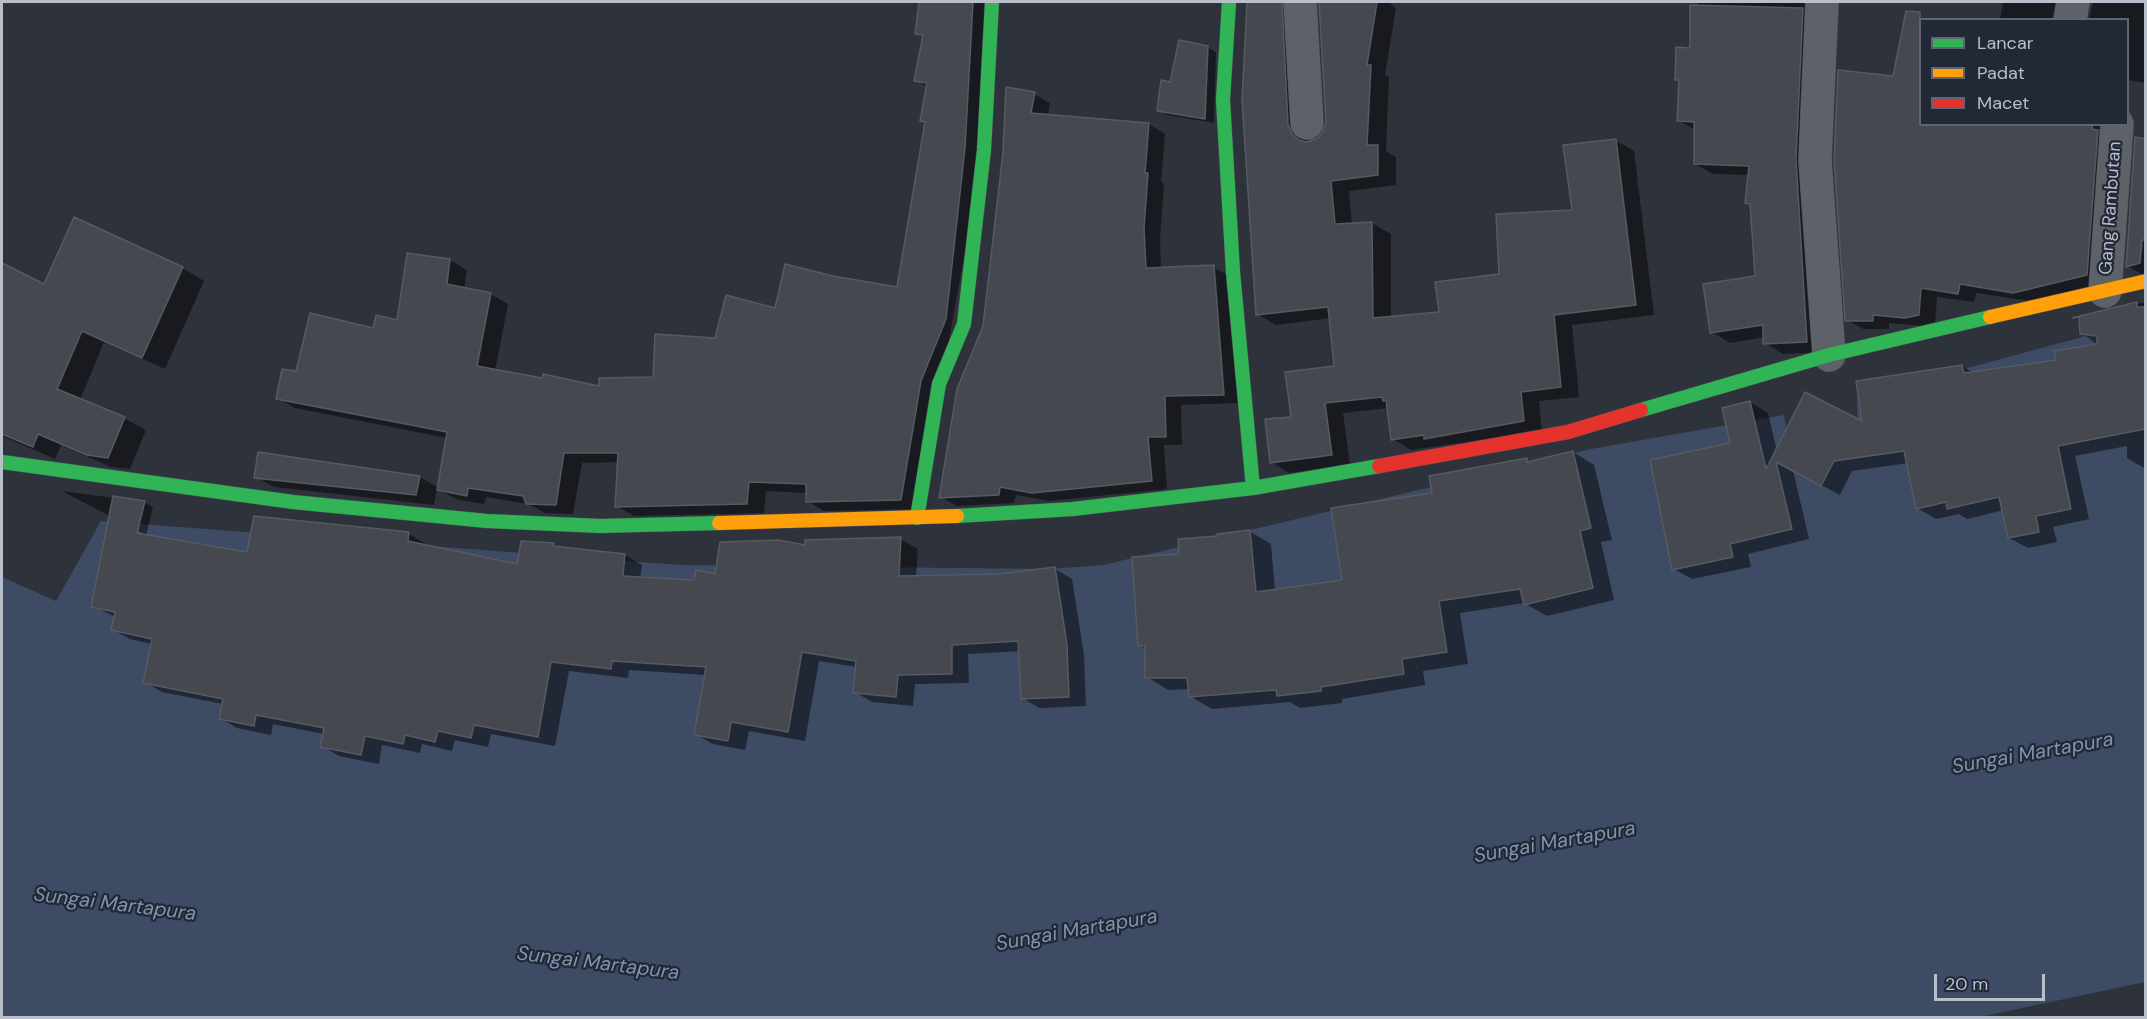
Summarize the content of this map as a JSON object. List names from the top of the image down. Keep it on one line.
{"streets":{"street":["Gang Rambutan"]},"water":["Sungai Martapura"],"legend":["Lancar","Padat","Macet"],"scale_bar":"20 m"}
